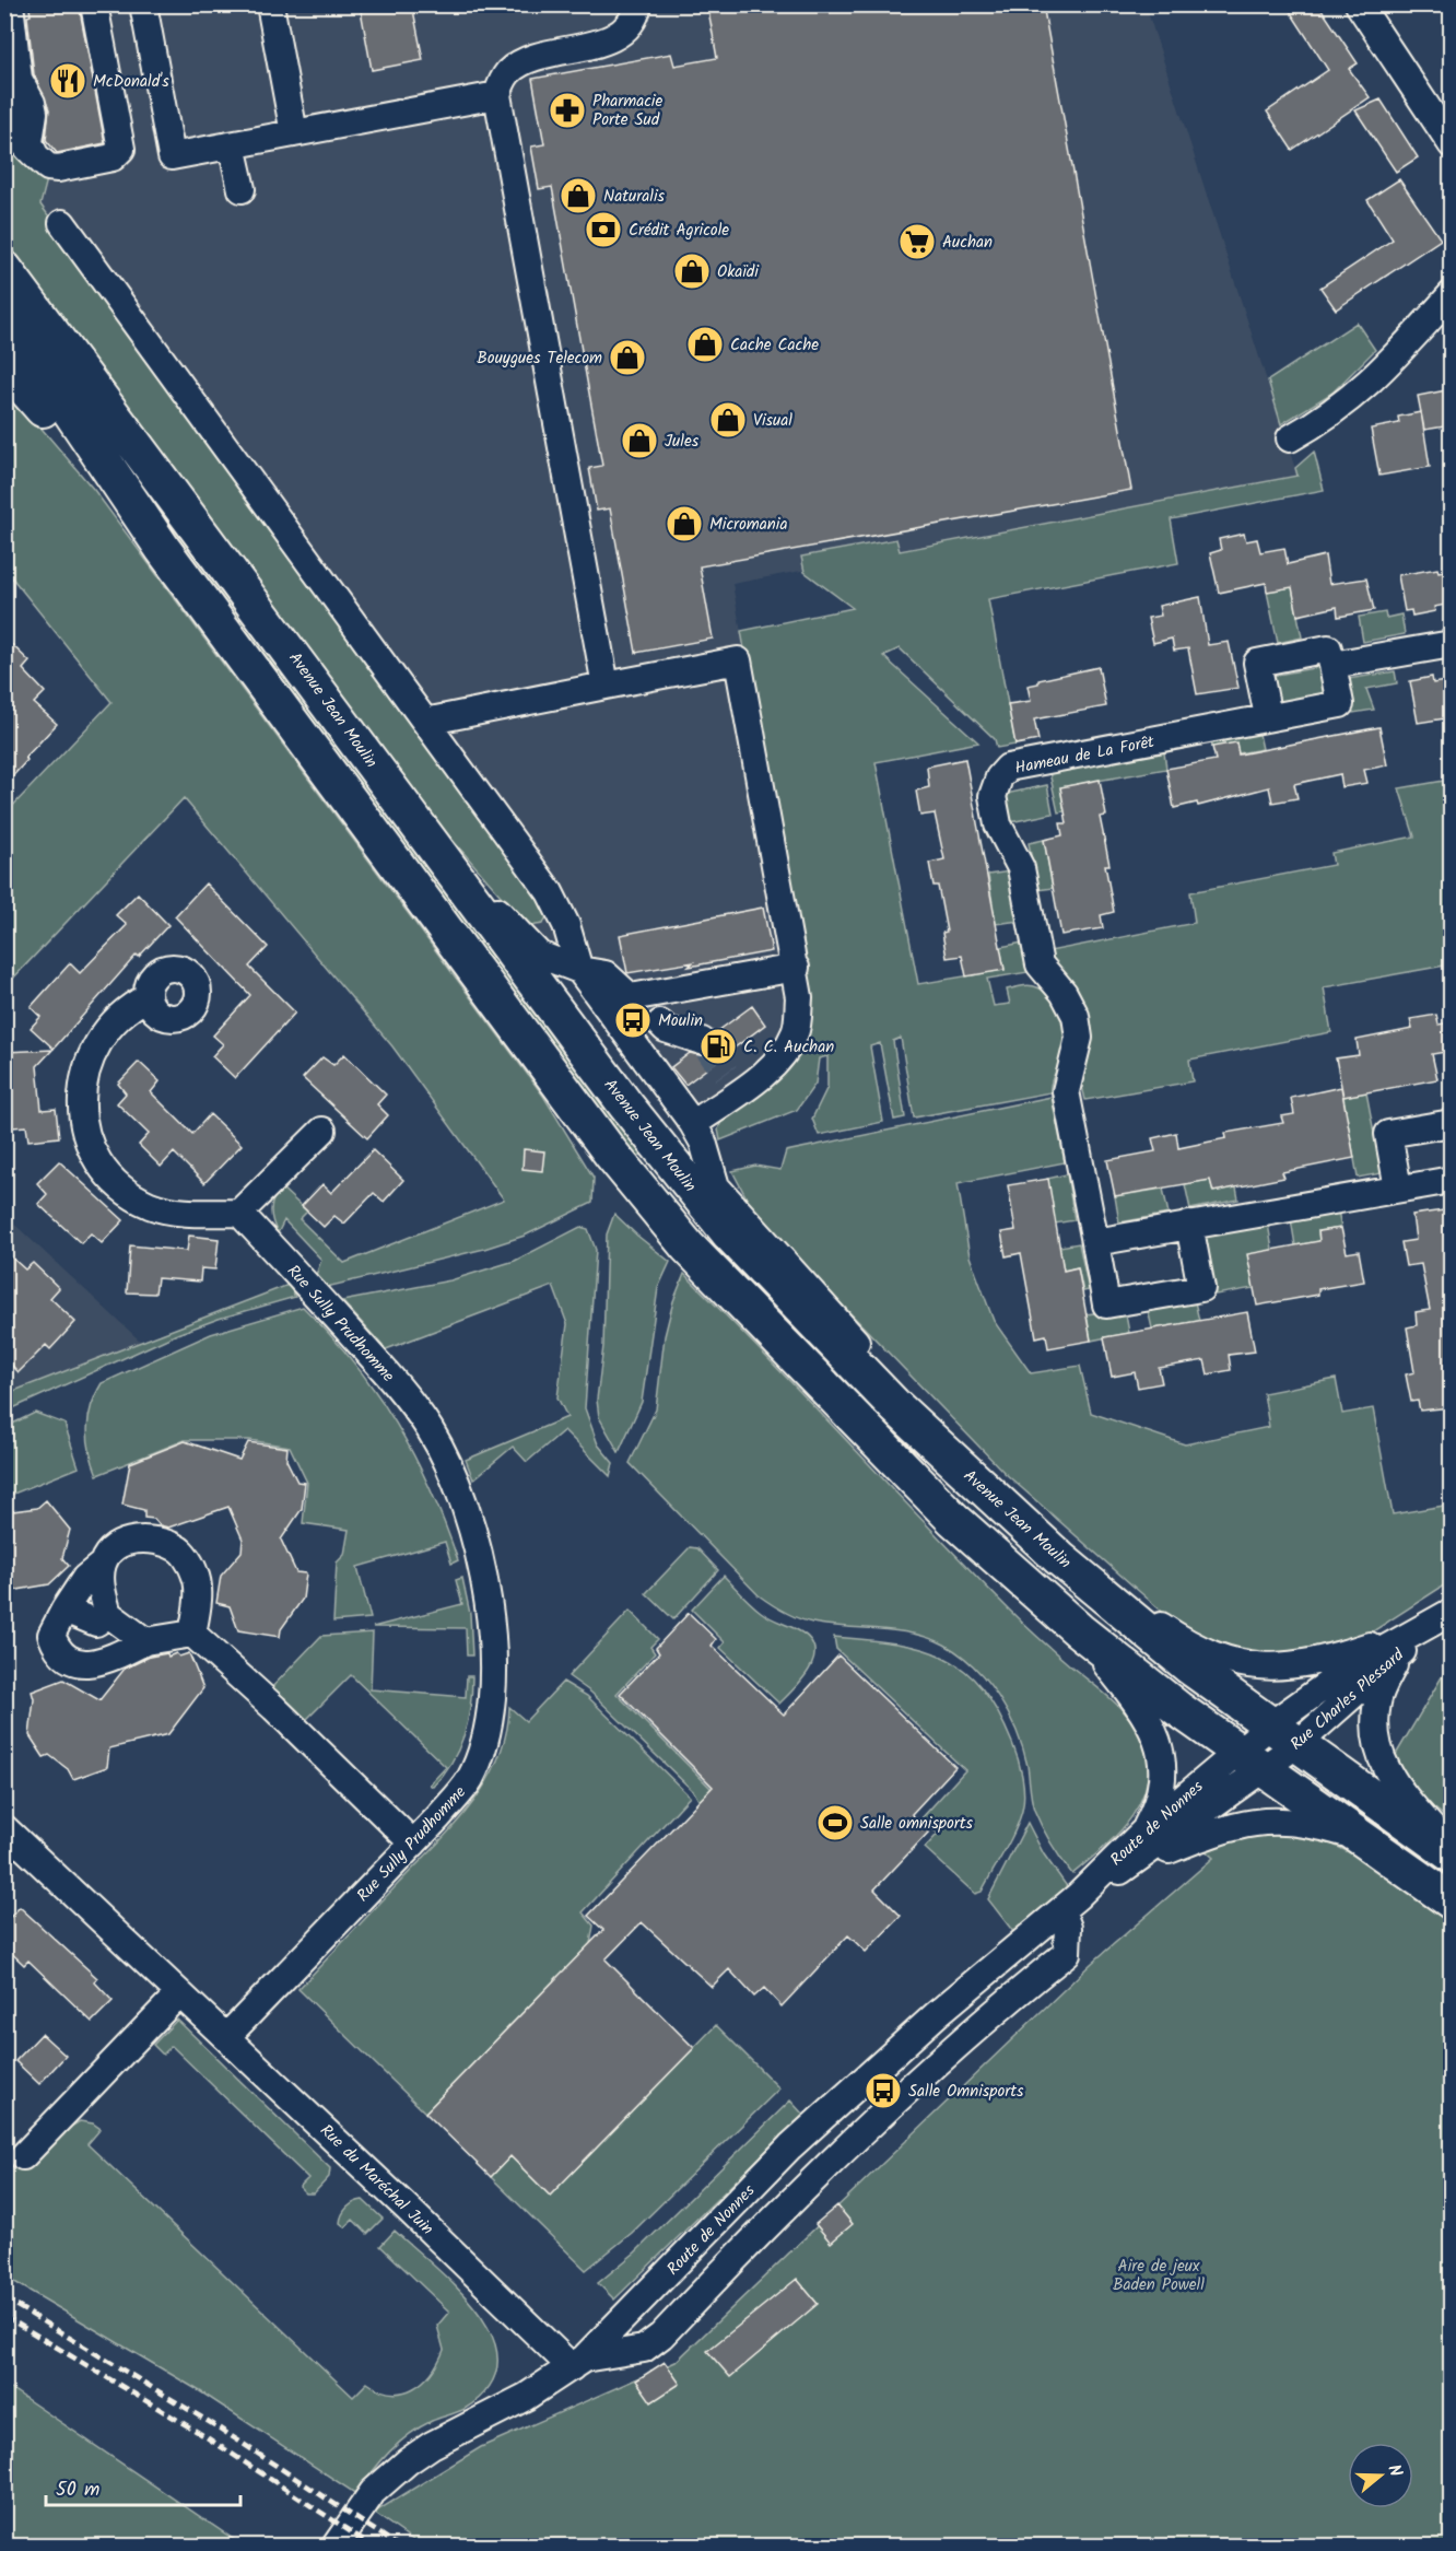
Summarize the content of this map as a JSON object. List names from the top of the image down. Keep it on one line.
{"streets":{"main road":["Avenue Jean Moulin"],"street":["Hameau de La Forêt","Rue Sully Prudhomme","Rue Charles Plessard","Route de Nonnes","Rue du Maréchal Juin"]},"crossings":[["Avenue Jean Moulin","Rue Charles Plessard"],["Rue Sully Prudhomme","Rue du Maréchal Juin"],["Rue Charles Plessard","Route de Nonnes"],["Route de Nonnes","Rue du Maréchal Juin"]],"parks":["Aire de jeux Baden Powell"],"places":{"restaurant":["McDonald's"],"pharmacy":["Pharmacie Porte Sud"],"shop":["Naturalis","Okaïdi","Cache Cache","Bouygues Telecom","Visual","Jules","Micromania"],"bank":["Crédit Agricole"],"supermarket":["Auchan"],"bus stop":["Moulin","Salle Omnisports"],"fuel station":["C. C. Auchan"],"sports":["Salle omnisports"]},"scale_bar":"50 m","north":"right"}
